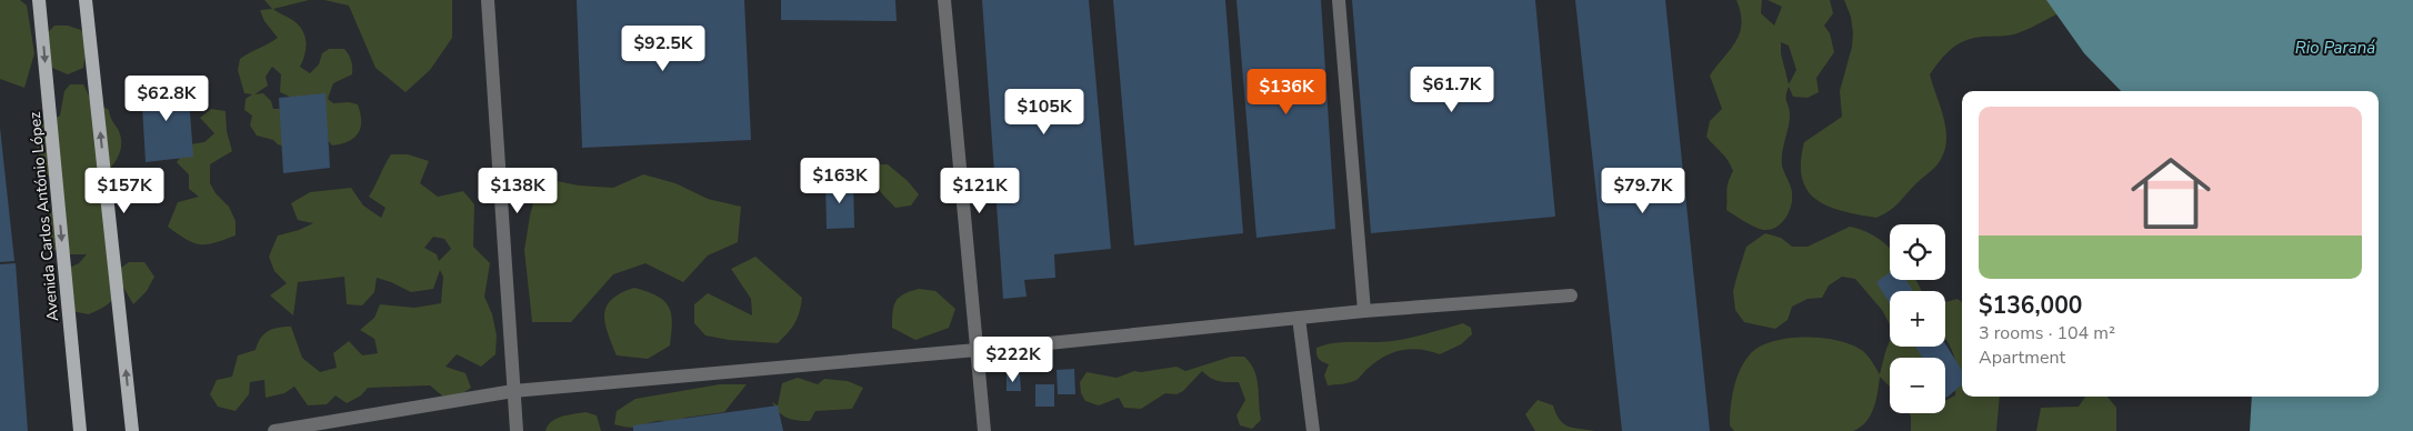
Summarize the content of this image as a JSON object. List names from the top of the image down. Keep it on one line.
{"streets":{"main road":["Avenida Carlos António López"]},"water":["Rio Paraná"],"page":{"price":["$92.5K","$61.7K","$136K","$62.8K","$105K","$163K","$157K","$138K","$121K","$79.7K","$222K"],"list":[{"name":"$136,000","note":"3 rooms · 104 m² · Apartment"}],"map_buttons":["+","−"]}}
